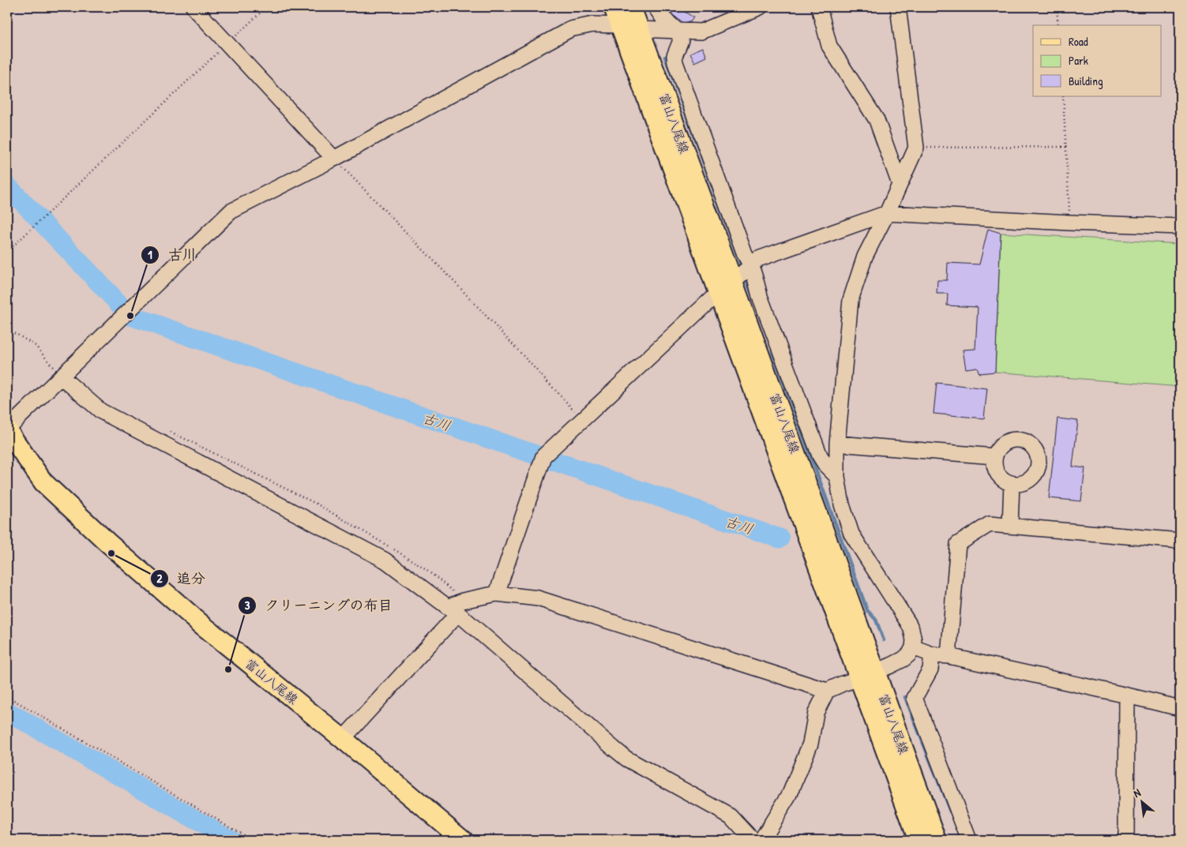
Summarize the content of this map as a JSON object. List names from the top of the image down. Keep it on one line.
{"streets":{"main road":["富山八尾線"]},"water":["古川"],"places":["古川","追分","クリーニングの布目"],"legend":["Road","Park","Building"],"north":"top left"}
